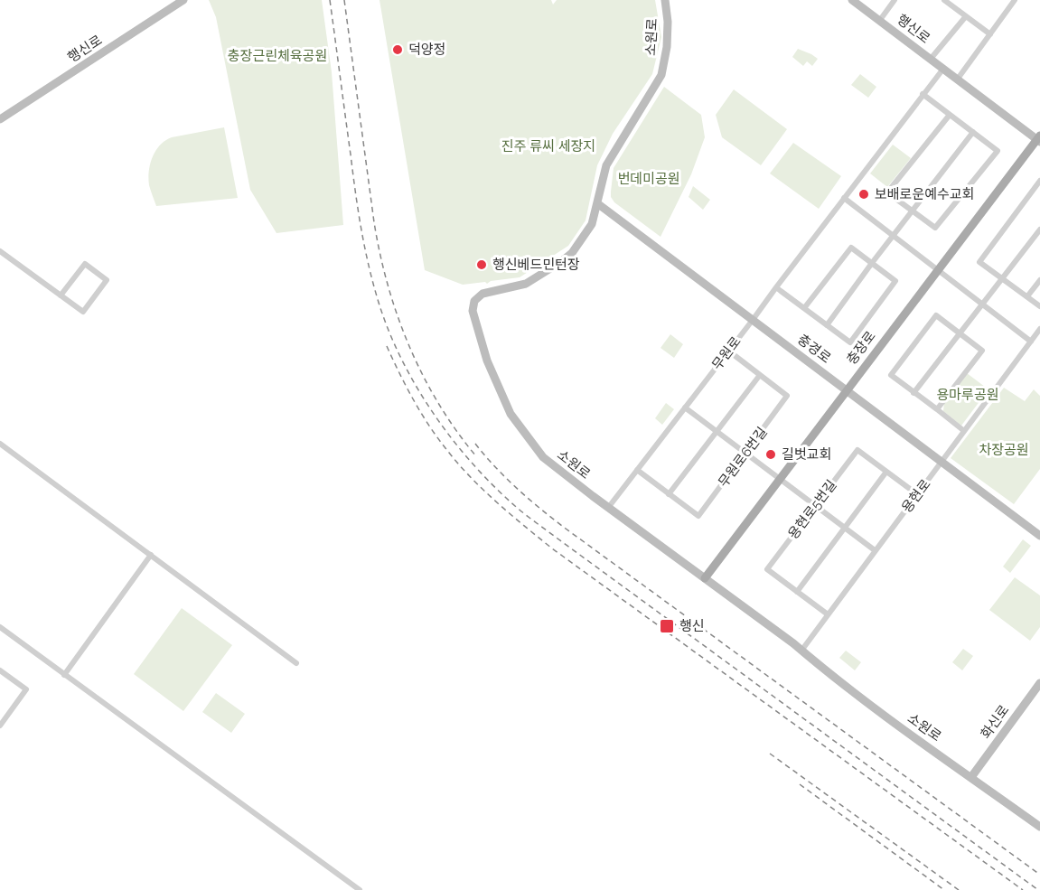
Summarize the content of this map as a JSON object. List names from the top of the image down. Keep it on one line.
{"streets":{"main road":["행신로","소원로","충장로","충경로","화신로"],"street":["무원로","무원로6번길","용현로","용현로5번길"]},"crossings":[["행신로","충장로"],["행신로","무원로"],["소원로","충장로"],["소원로","충경로"],["소원로","무원로"],["소원로","용현로"],["소원로","화신로"],["충장로","충경로"],["충경로","무원로"],["충경로","용현로"],["무원로","무원로6번길"],["용현로","용현로5번길"]],"parks":["충장근린체육공원","진주 류씨 세장지","번데미공원","용마루공원","차장공원"],"places":{"other":["덕양정","보배로운예수교회","행신베드민턴장","길벗교회"],"transit":["행신"]}}
